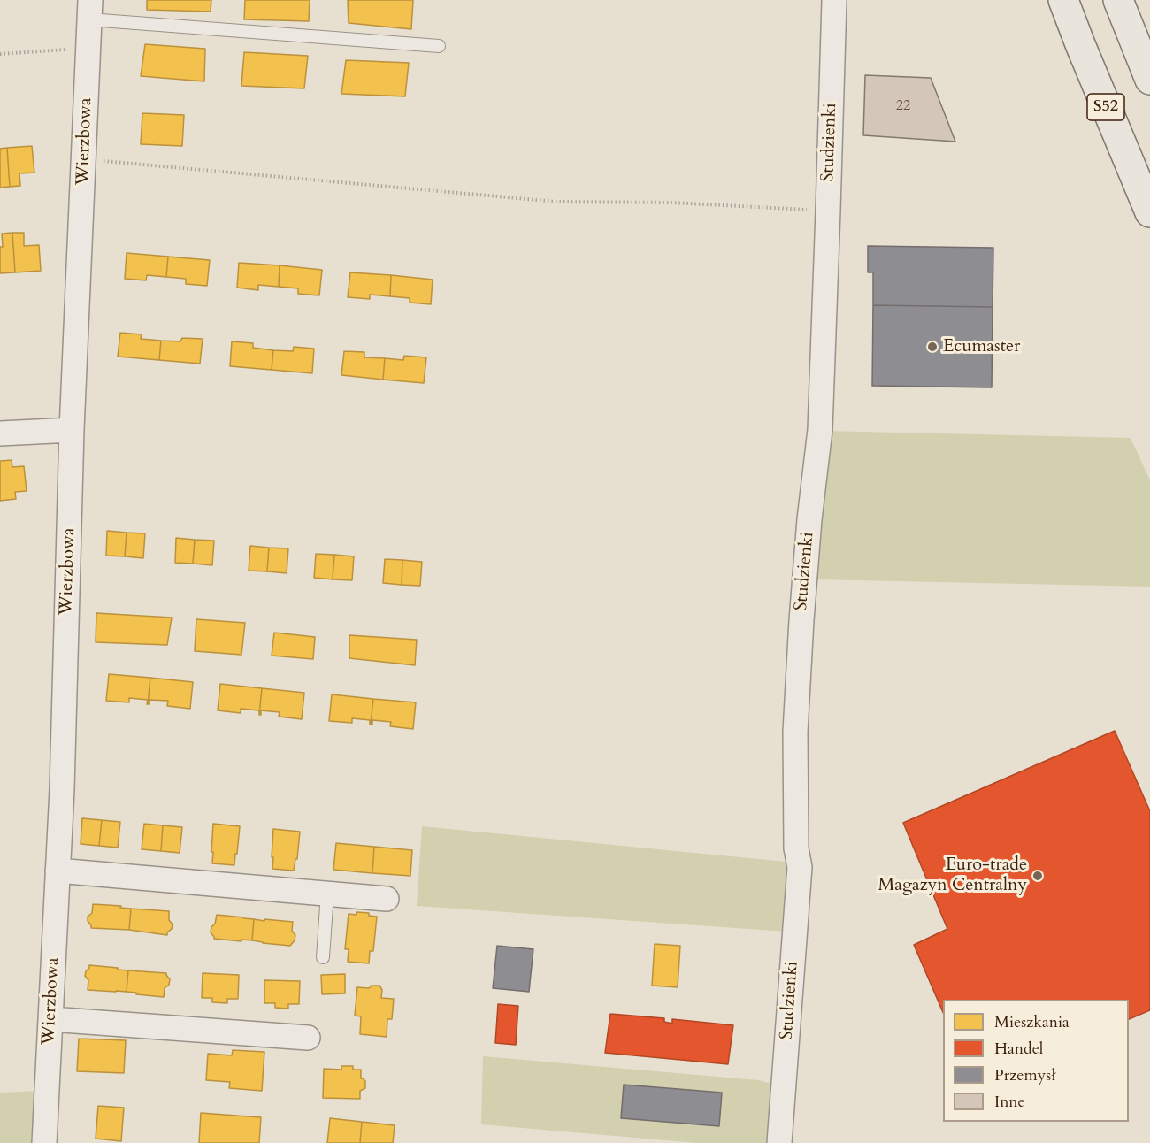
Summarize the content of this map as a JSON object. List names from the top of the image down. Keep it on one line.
{"streets":{"highway":["S52"],"street":["Wierzbowa","Studzienki"]},"places":["Ecumaster","Euro-trade Magazyn Centralny"],"house_numbers":["22"],"legend":["Mieszkania","Handel","Przemysł","Inne"]}
